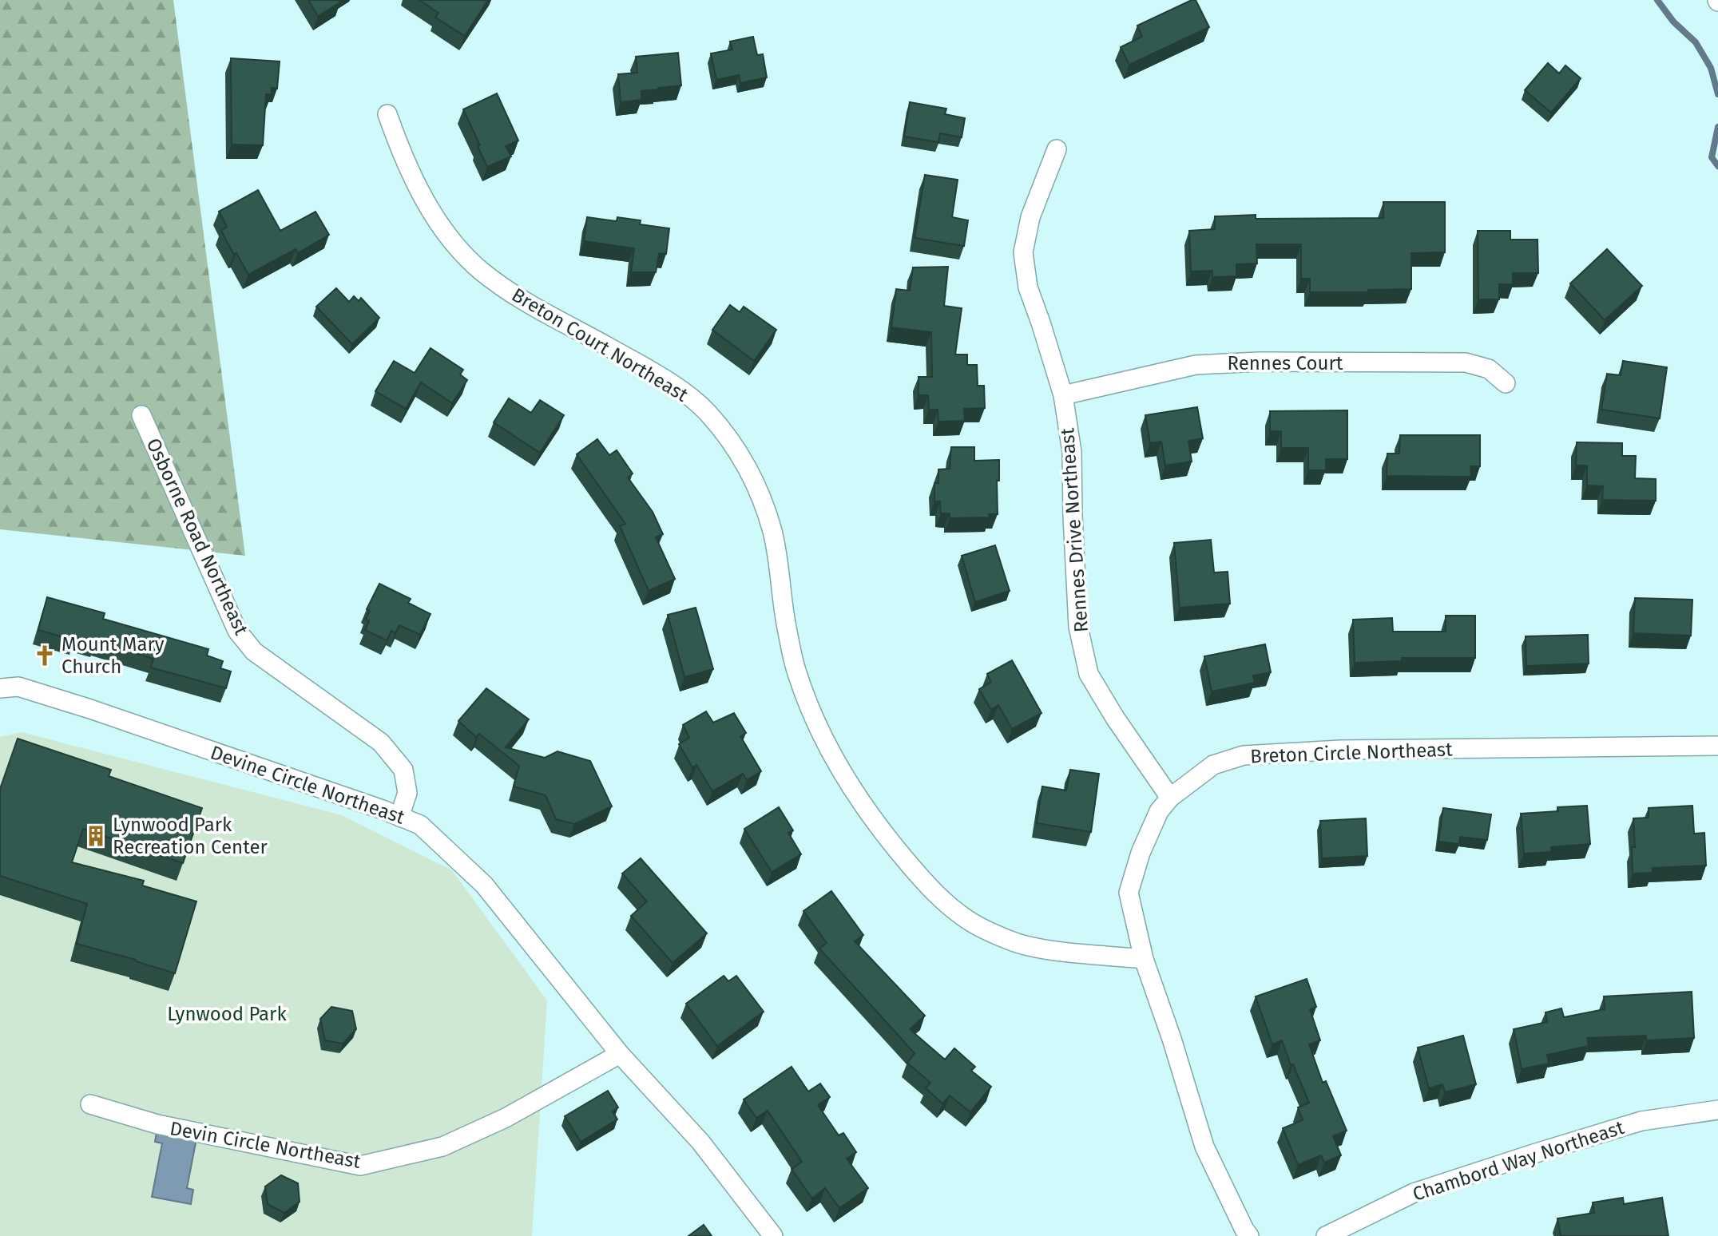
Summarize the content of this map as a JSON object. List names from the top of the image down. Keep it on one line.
{"streets":{"street":["Breton Court Northeast","Rennes Court","Rennes Drive Northeast","Osborne Road Northeast","Breton Circle Northeast","Devine Circle Northeast","Devin Circle Northeast","Chambord Way Northeast"]},"crossings":[["Breton Court Northeast","Breton Circle Northeast"],["Rennes Court","Rennes Drive Northeast"],["Rennes Drive Northeast","Breton Circle Northeast"],["Osborne Road Northeast","Devine Circle Northeast"],["Devine Circle Northeast","Devin Circle Northeast"]],"parks":["Lynwood Park"],"places":{"church":["Mount Mary Church"],"building":["Lynwood Park Recreation Center"]}}
